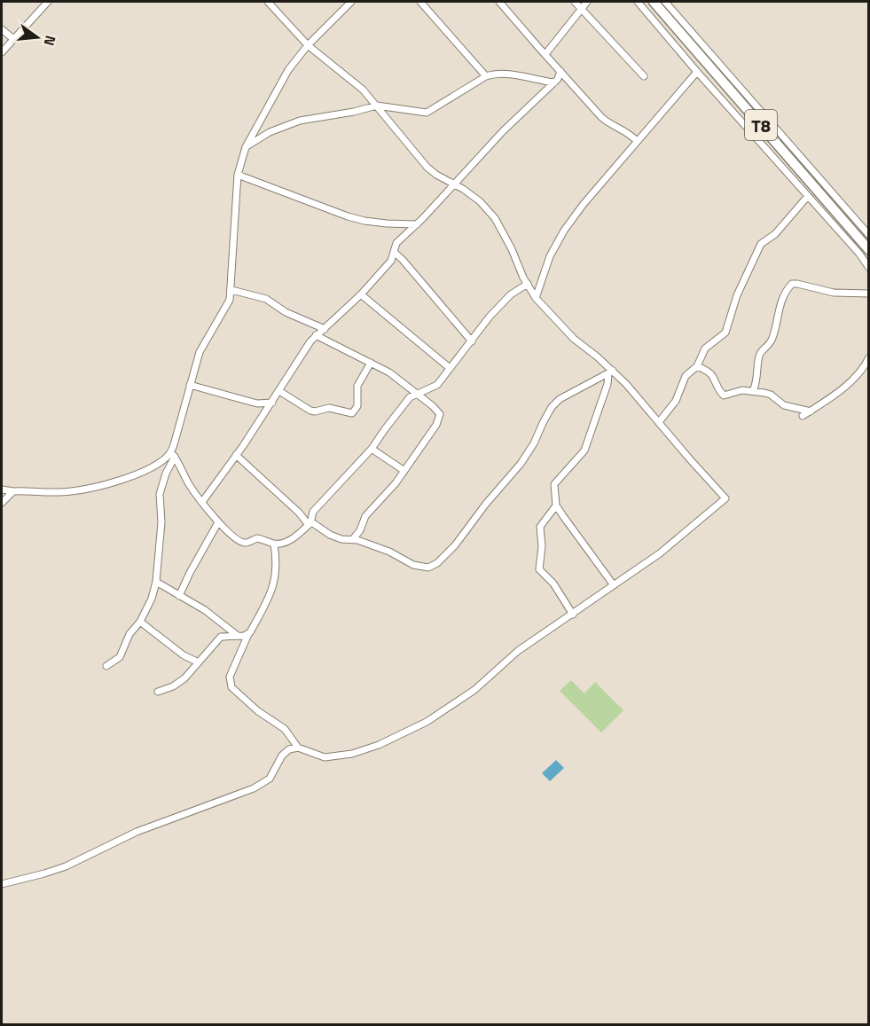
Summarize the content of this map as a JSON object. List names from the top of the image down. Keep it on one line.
{"streets":{"highway":["T8"]},"north":"right"}
